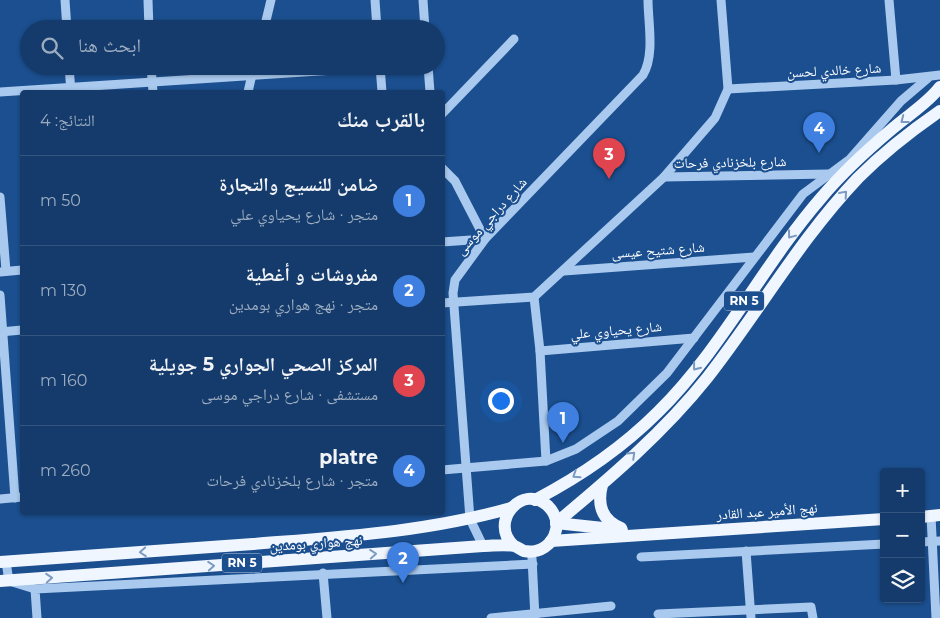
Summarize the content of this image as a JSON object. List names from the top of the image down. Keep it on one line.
{"streets":{"main road":["RN 5","نهج الأمير عبد القادر","نهج هواري بومدين"],"street":["شارع خالدي لحسن","شارع بلخزنادي فرحات","شارع دراجي موسى","شارع شتيح عيسى","شارع يحياوي علي"]},"crossings":[["شارع دراجي موسى","نهج هواري بومدين"],["RN 5","نهج الأمير عبد القادر"],["RN 5","نهج هواري بومدين"],["نهج الأمير عبد القادر","نهج هواري بومدين"]],"page":{"search":"ابحث هنا","heading":["بالقرب منك","النتائج: 4"],"pins":["4","3","1","2"],"list":[{"mark":"1","name":"ضامن للنسيج والتجارة","note":"متجر · شارع يحياوي علي","value":"50 m"},{"mark":"2","name":"مفروشات و أغطية","note":"متجر · نهج هواري بومدين","value":"130 m"},{"mark":"3","name":"المركز الصحي الجواري 5 جويلية","note":"مستشفى · شارع دراجي موسى","value":"160 m"},{"mark":"4","name":"platre","note":"متجر · شارع بلخزنادي فرحات","value":"260 m"}],"map_buttons":["+","−"]}}
